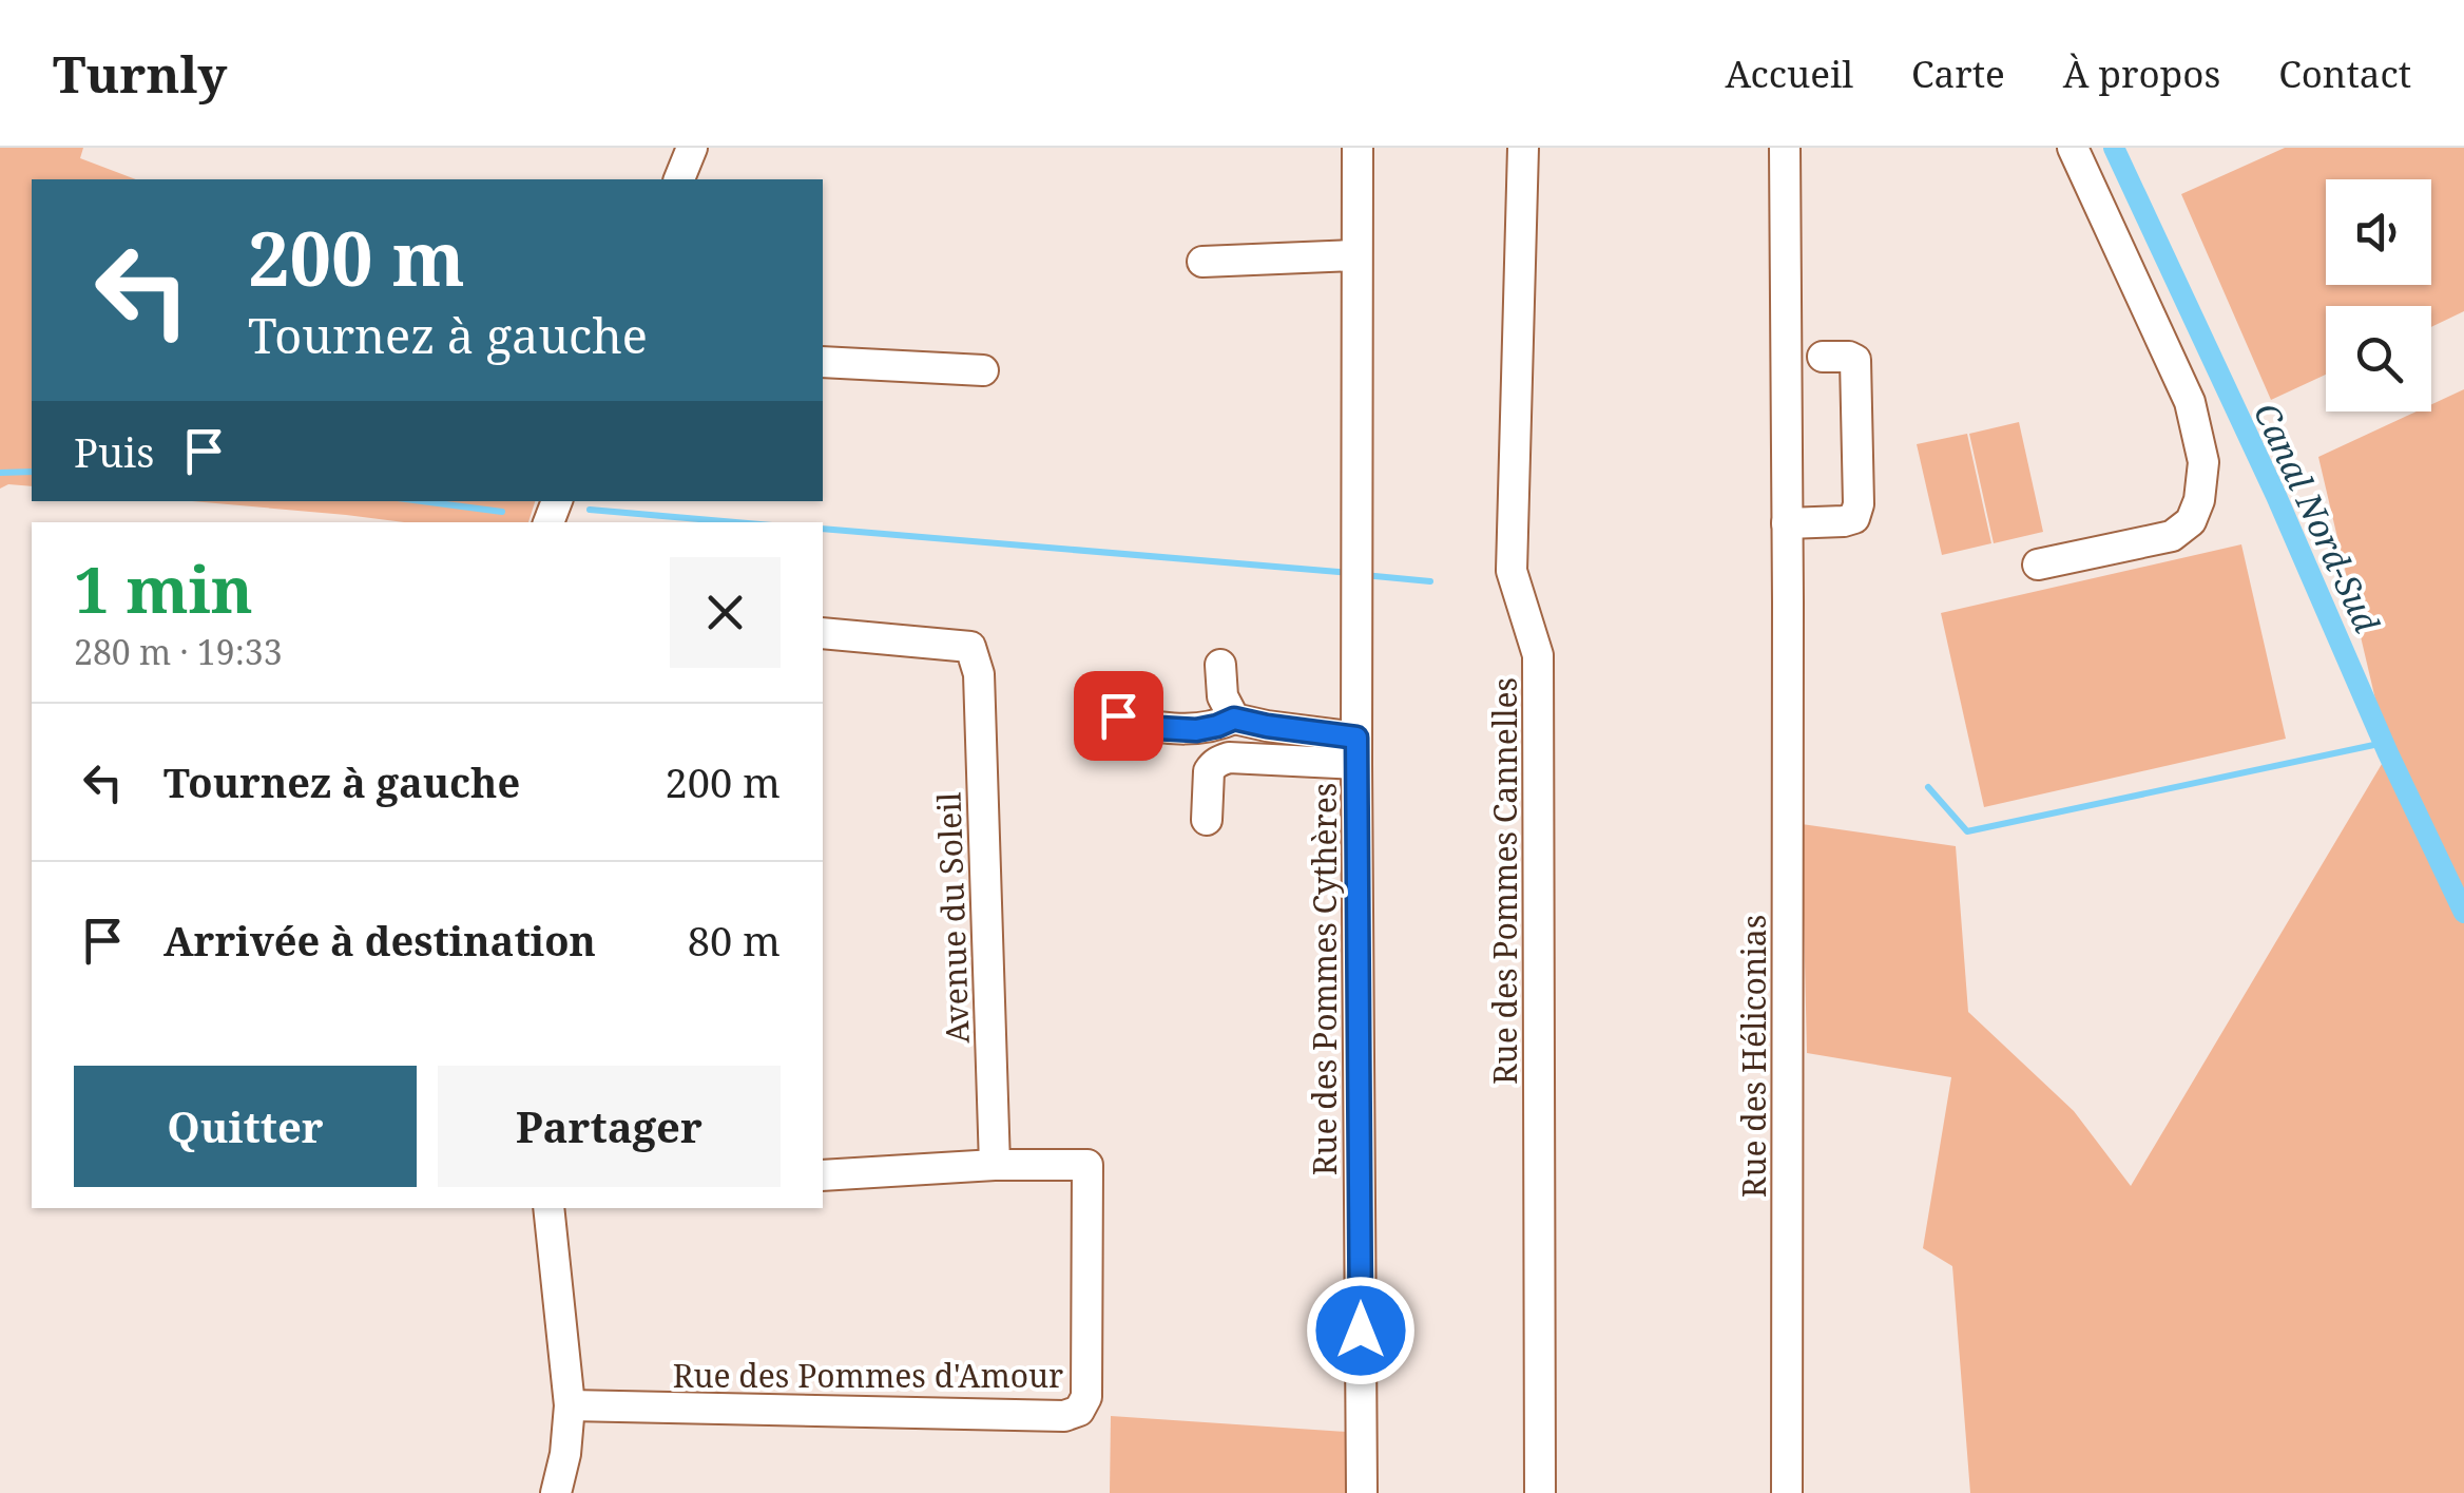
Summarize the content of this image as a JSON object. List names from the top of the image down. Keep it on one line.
{"streets":{"street":["Rue des Pommes Cannelles","Avenue du Soleil","Rue des Pommes Cythères","Rue des Héliconias","Rue des Pommes d'Amour"]},"crossings":[["Avenue du Soleil","Rue des Pommes d'Amour"]],"water":["Canal Nord-Sud"],"page":{"header":"Turnly","nav":["Accueil","Carte","À propos","Contact"],"turn":["200 m","Tournez à gauche"],"then":"Puis","heading":["1 min","280 m · 19:33"],"list":[{"name":"Tournez à gauche","value":"200 m"},{"name":"Arrivée à destination","value":"80 m"}],"buttons":["Quitter","Partager"]}}
